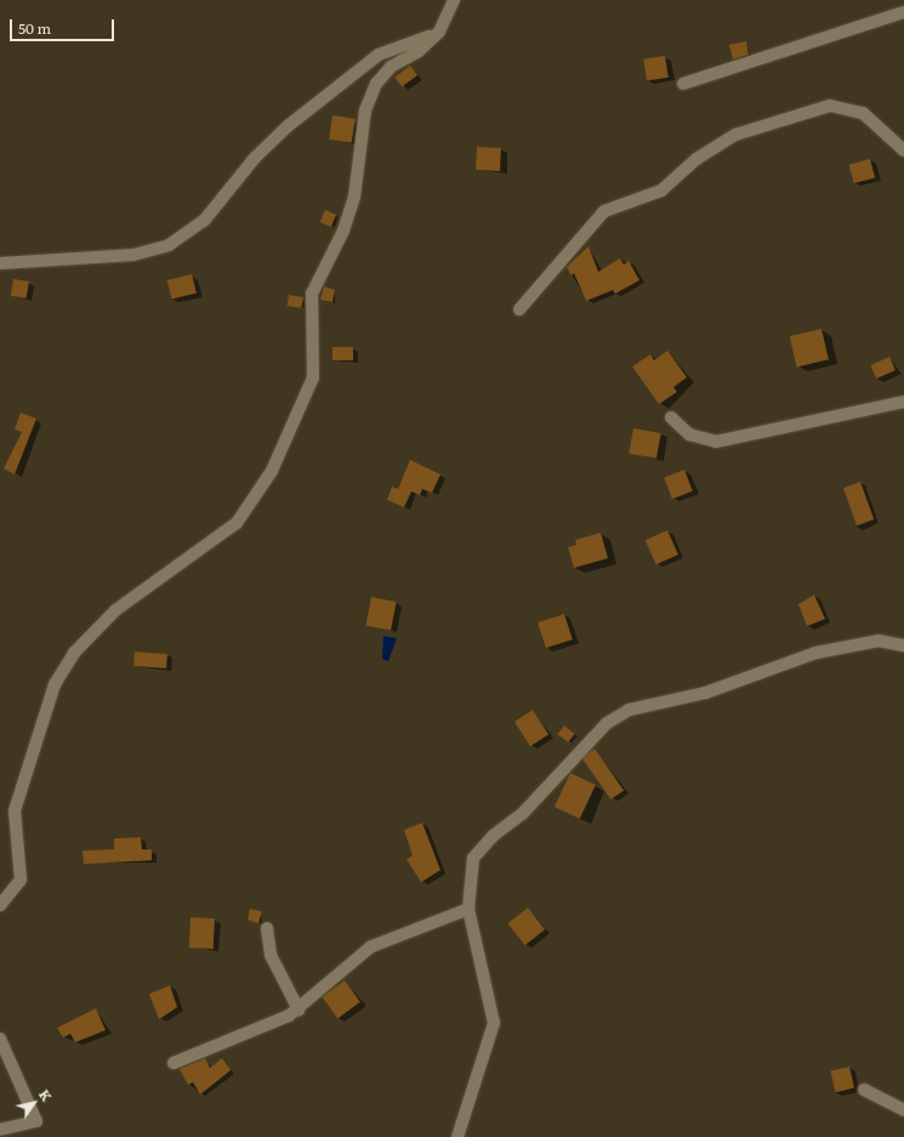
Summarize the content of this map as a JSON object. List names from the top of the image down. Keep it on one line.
{"scale_bar":"50 m","north":"top right"}
